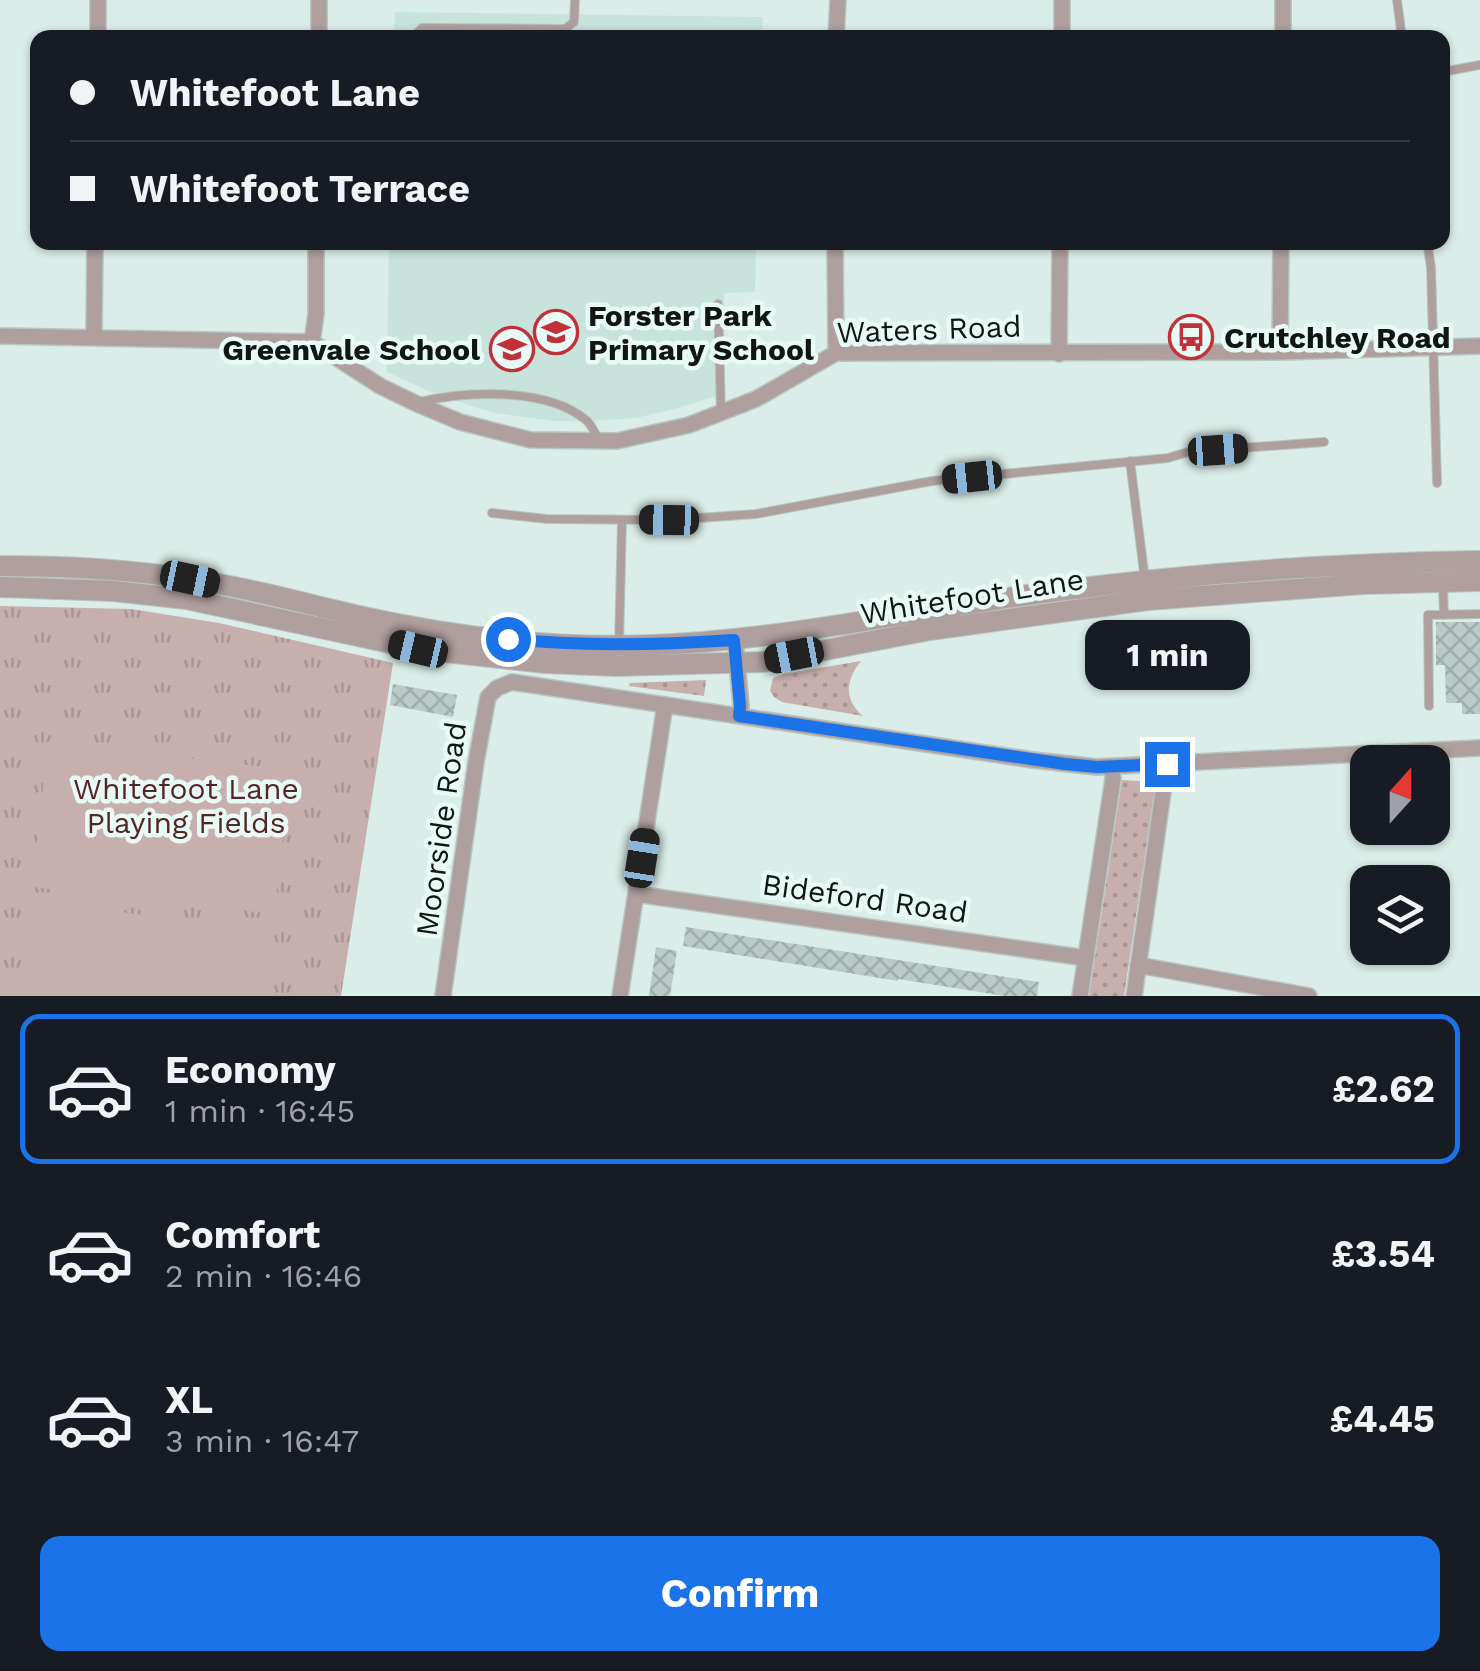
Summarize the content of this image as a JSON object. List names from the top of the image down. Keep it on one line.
{"streets":{"street":["Waters Road","Whitefoot Lane","Moorside Road","Bideford Road"]},"parks":["Whitefoot Lane Playing Fields"],"places":{"school or university":["Forster Park Primary School","Greenvale School"],"bus stop":["Crutchley Road"]},"north":"top","page":{"banner":["Whitefoot Lane","Whitefoot Terrace"],"bubble":"1 min","list":[{"name":"Economy","note":"1 min · 16:45","value":"£2.62"},{"name":"Comfort","note":"2 min · 16:46","value":"£3.54"},{"name":"XL","note":"3 min · 16:47","value":"£4.45"}],"buttons":"Confirm"}}
